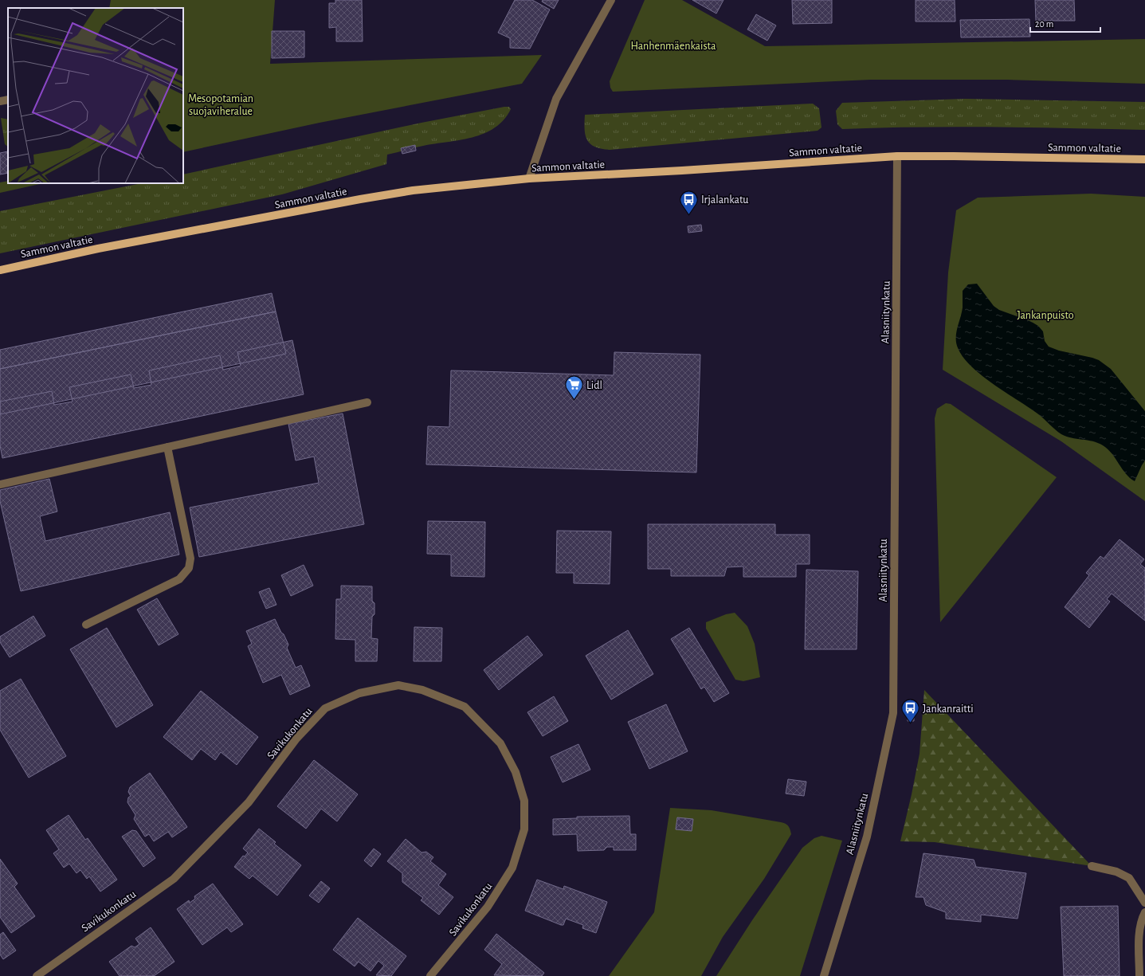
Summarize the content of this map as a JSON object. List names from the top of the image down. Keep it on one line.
{"streets":{"main road":["Sammon valtatie"],"street":["Alasniitynkatu","Savikukonkatu"]},"crossings":[["Sammon valtatie","Alasniitynkatu"]],"parks":["Hanhenmäenkaista","Mesopotamian suojaviheralue","Jankanpuisto"],"places":{"bus stop":["Irjalankatu","Jankanraitti"],"supermarket":["Lidl"]},"scale_bar":"20 m"}
